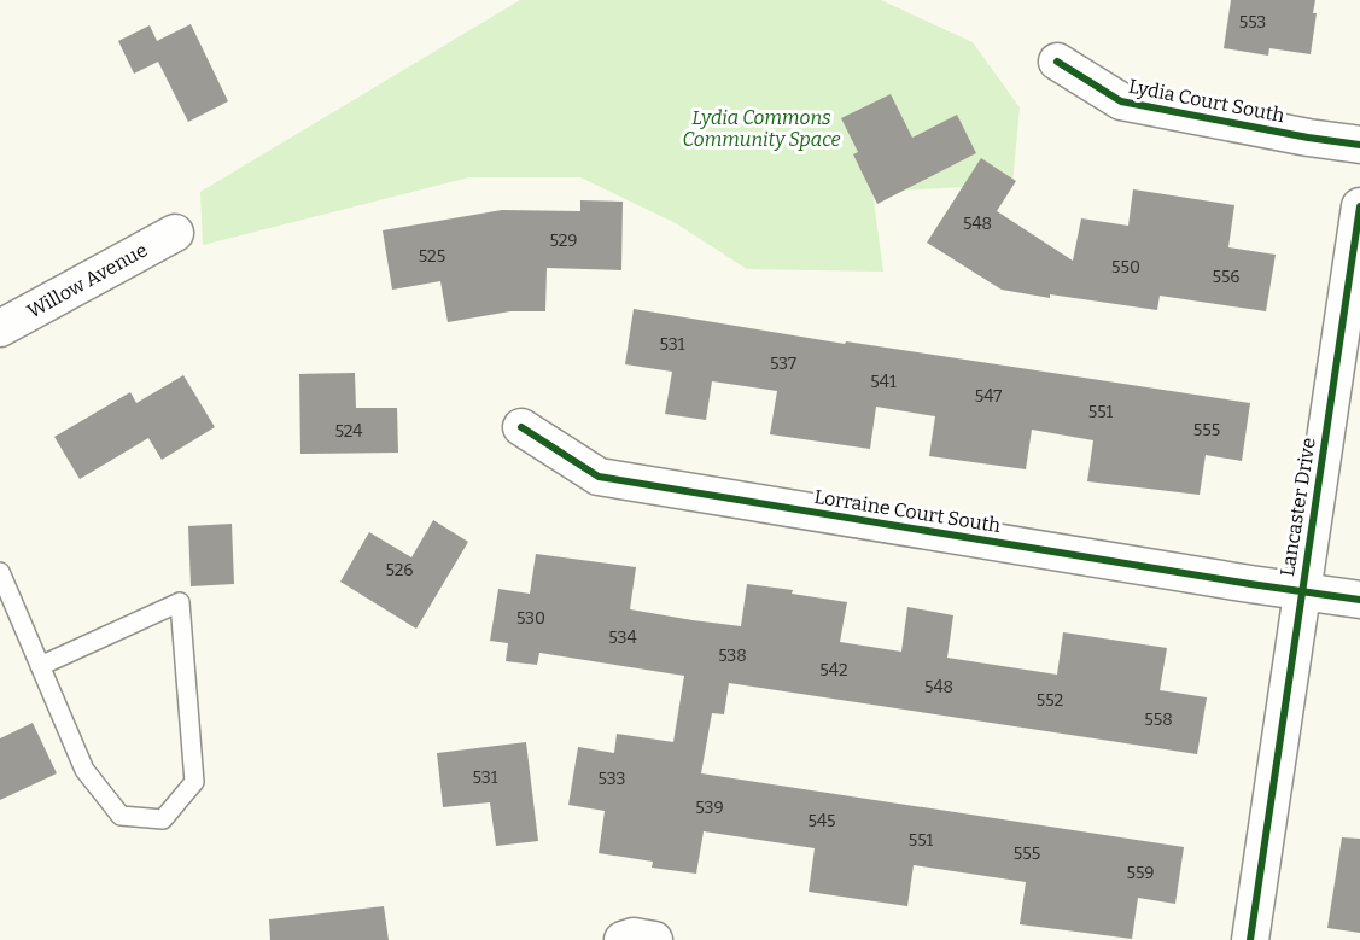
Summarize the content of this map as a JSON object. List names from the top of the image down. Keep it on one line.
{"streets":{"street":["Lydia Court South","Willow Avenue","Lancaster Drive","Lorraine Court South"]},"crossings":[["Lancaster Drive","Lorraine Court South"]],"parks":["Lydia Commons Community Space"],"house_numbers":["553","548","529","525","550","556","531","537","541","547","551","555","524","526","530","534","538","542","548","552","558","531","533","539","545","551","555","559"]}
